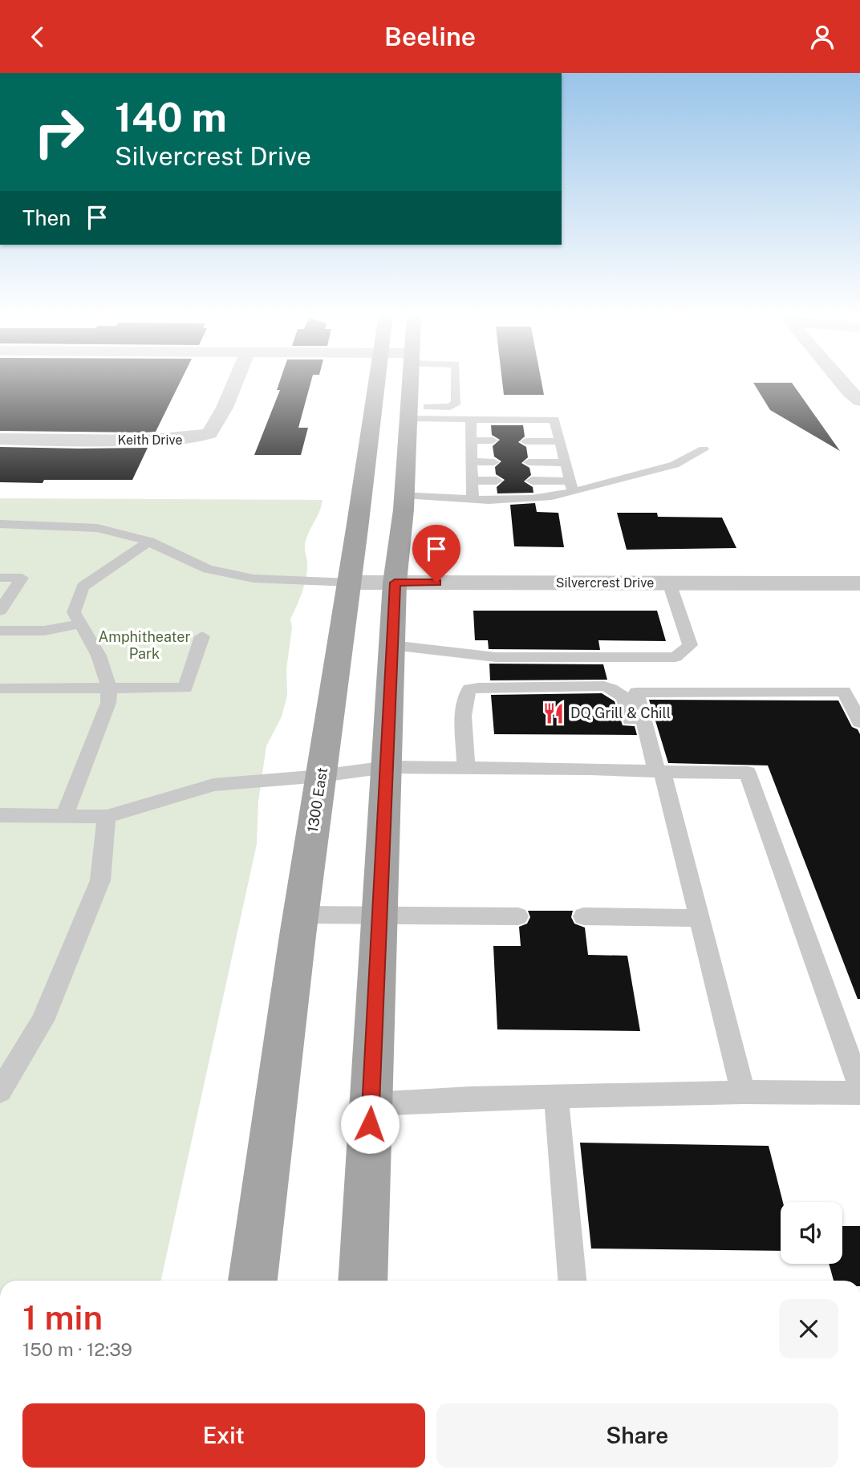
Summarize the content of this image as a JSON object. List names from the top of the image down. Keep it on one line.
{"streets":{"main road":["1300 East"],"street":["Keith Drive","Silvercrest Drive"]},"crossings":[["Silvercrest Drive","1300 East"]],"parks":["Amphitheater Park"],"places":{"restaurant":["DQ Grill & Chill"]},"page":{"header":"Beeline","turn":["140 m","Silvercrest Drive"],"then":"Then","heading":["1 min","150 m · 12:39"],"buttons":["Exit","Share"]}}
